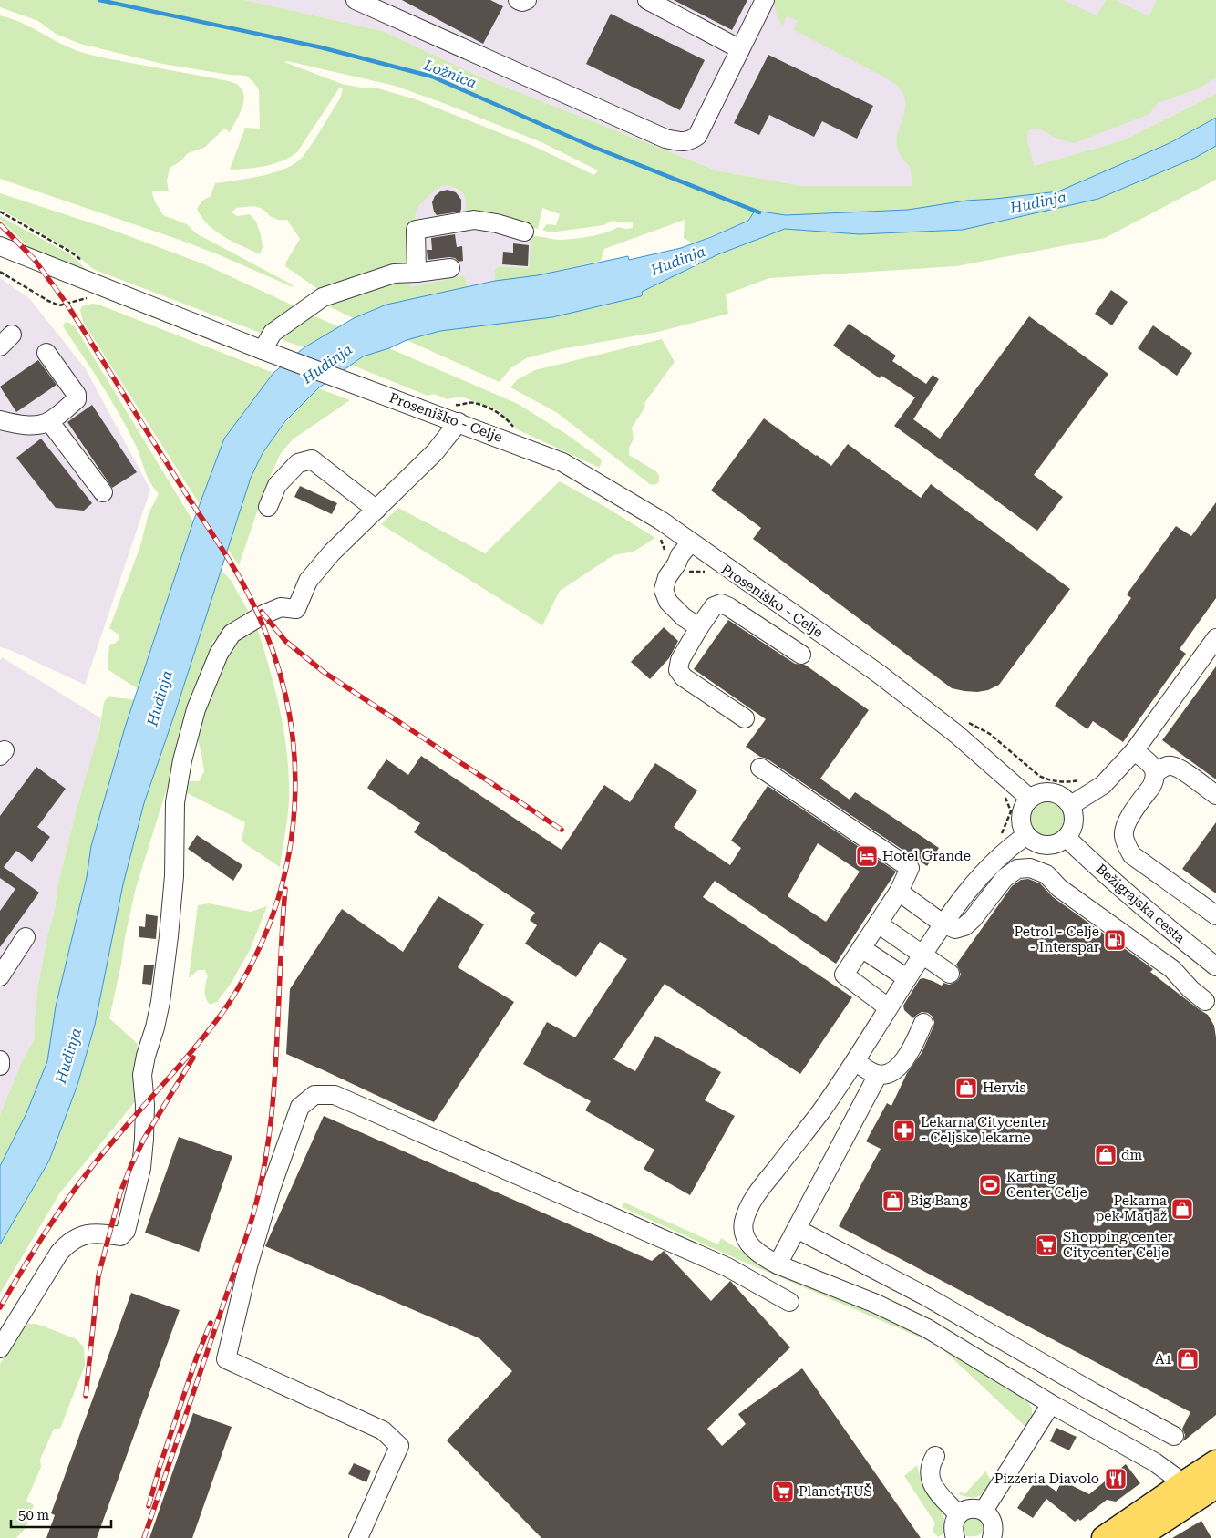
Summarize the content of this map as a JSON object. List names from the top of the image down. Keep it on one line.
{"streets":{"street":["Bežigrajska cesta"],"path":["Proseniško - Celje"]},"water":["Ložnica","Hudinja"],"places":{"hotel":["Hotel Grande"],"fuel station":["Petrol - Celje - Interspar"],"shop":["Hervis","dm","Big Bang","Pekarna pek Matjaž","A1"],"pharmacy":["Lekarna Citycenter - Celjske lekarne"],"sports":["Karting Center Celje"],"supermarket":["Shopping center Citycenter Celje","Planet TUŠ"],"restaurant":["Pizzeria Diavolo"]},"scale_bar":"50 m"}
